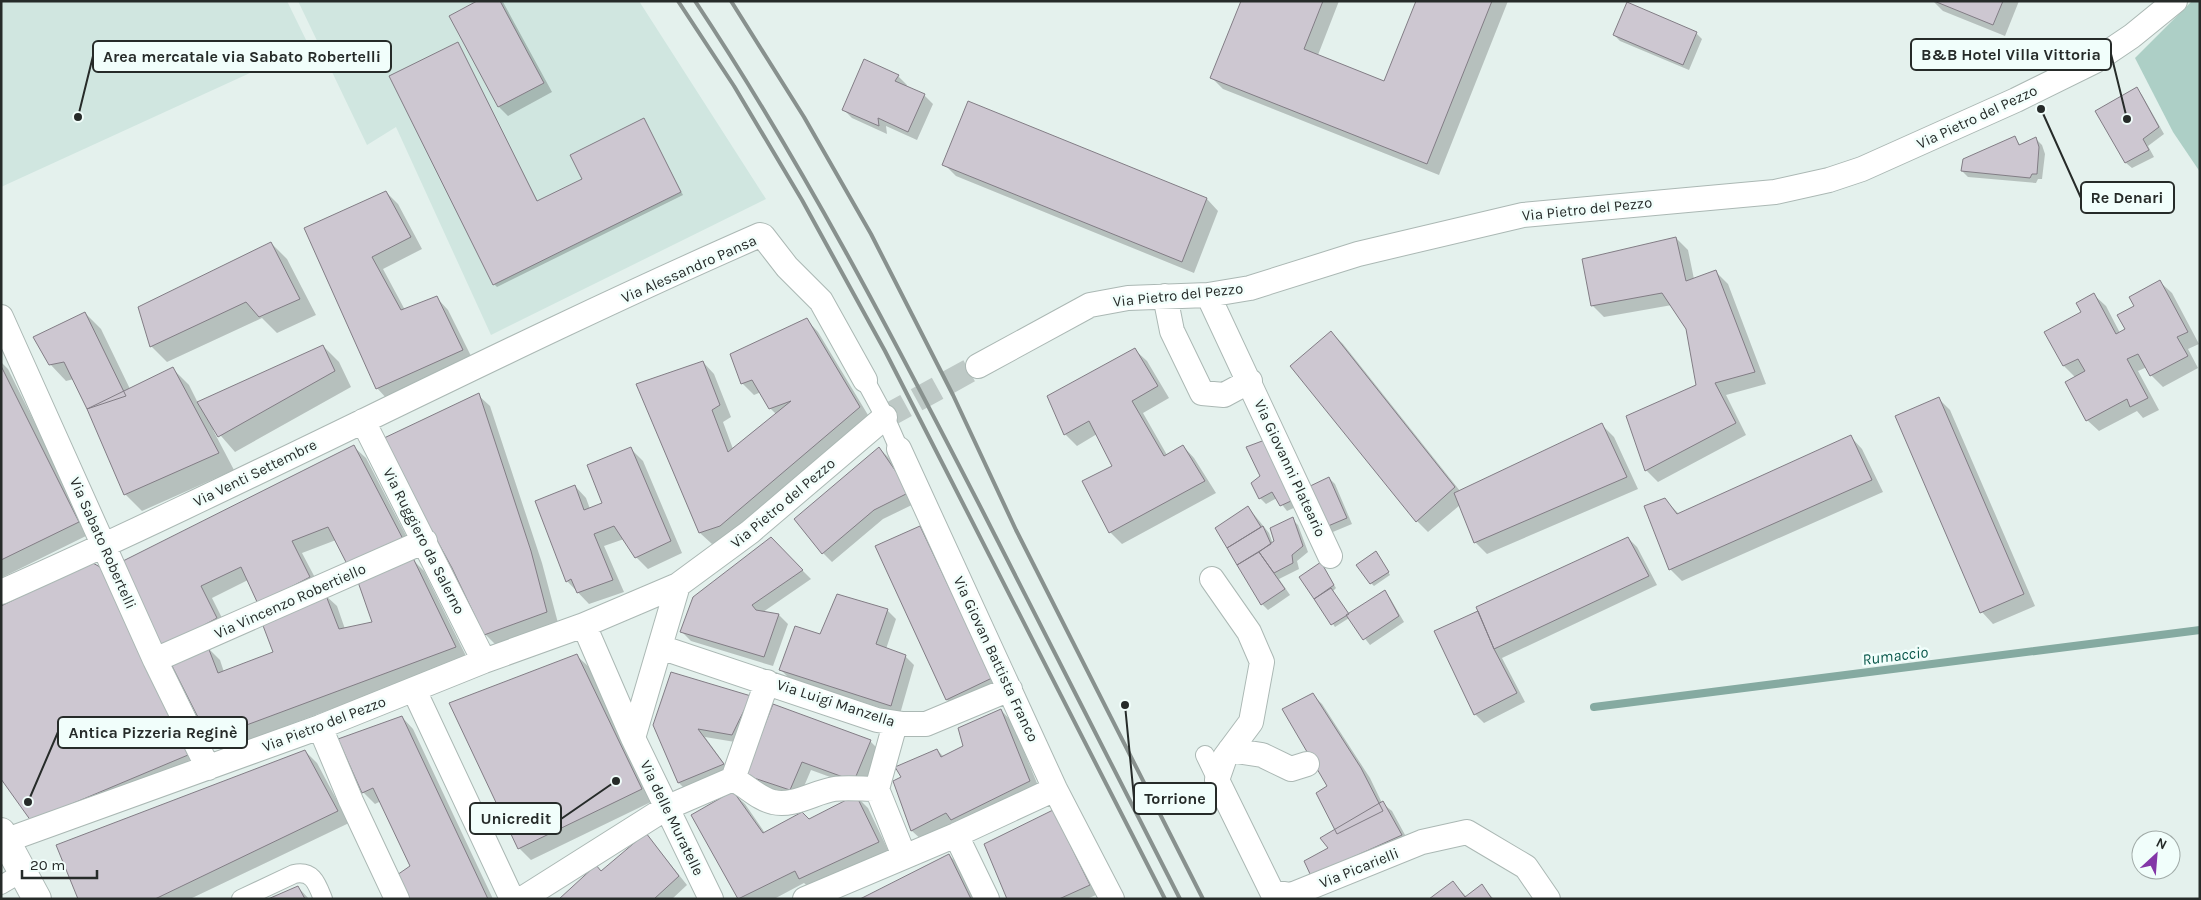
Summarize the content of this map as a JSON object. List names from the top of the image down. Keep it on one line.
{"streets":{"street":["Via Pietro del Pezzo","Via Alessandro Pansa","Via Giovanni Plateario","Via Venti Settembre","Via Ruggiero da Salerno","Via Sabato Robertelli","Via Vincenzo Robertiello","Via Giovan Battista Franco","Via Luigi Manzella","Via delle Muratelle","Via Picarielli"]},"crossings":[["Via Pietro del Pezzo","Via Giovanni Plateario"],["Via Pietro del Pezzo","Via Ruggiero da Salerno"],["Via Pietro del Pezzo","Via Sabato Robertelli"],["Via Pietro del Pezzo","Via Giovan Battista Franco"],["Via Pietro del Pezzo","Via delle Muratelle"],["Via Alessandro Pansa","Via Venti Settembre"],["Via Alessandro Pansa","Via Giovan Battista Franco"],["Via Venti Settembre","Via Ruggiero da Salerno"],["Via Venti Settembre","Via Sabato Robertelli"],["Via Ruggiero da Salerno","Via Vincenzo Robertiello"],["Via Sabato Robertelli","Via Vincenzo Robertiello"],["Via Giovan Battista Franco","Via Luigi Manzella"]],"water":["Rumaccio"],"places":["Re Denari","Area mercatale via Sabato Robertelli","B&B Hotel Villa Vittoria","Torrione","Unicredit","Antica Pizzeria Reginè"],"scale_bar":"20 m","north":"top right"}
